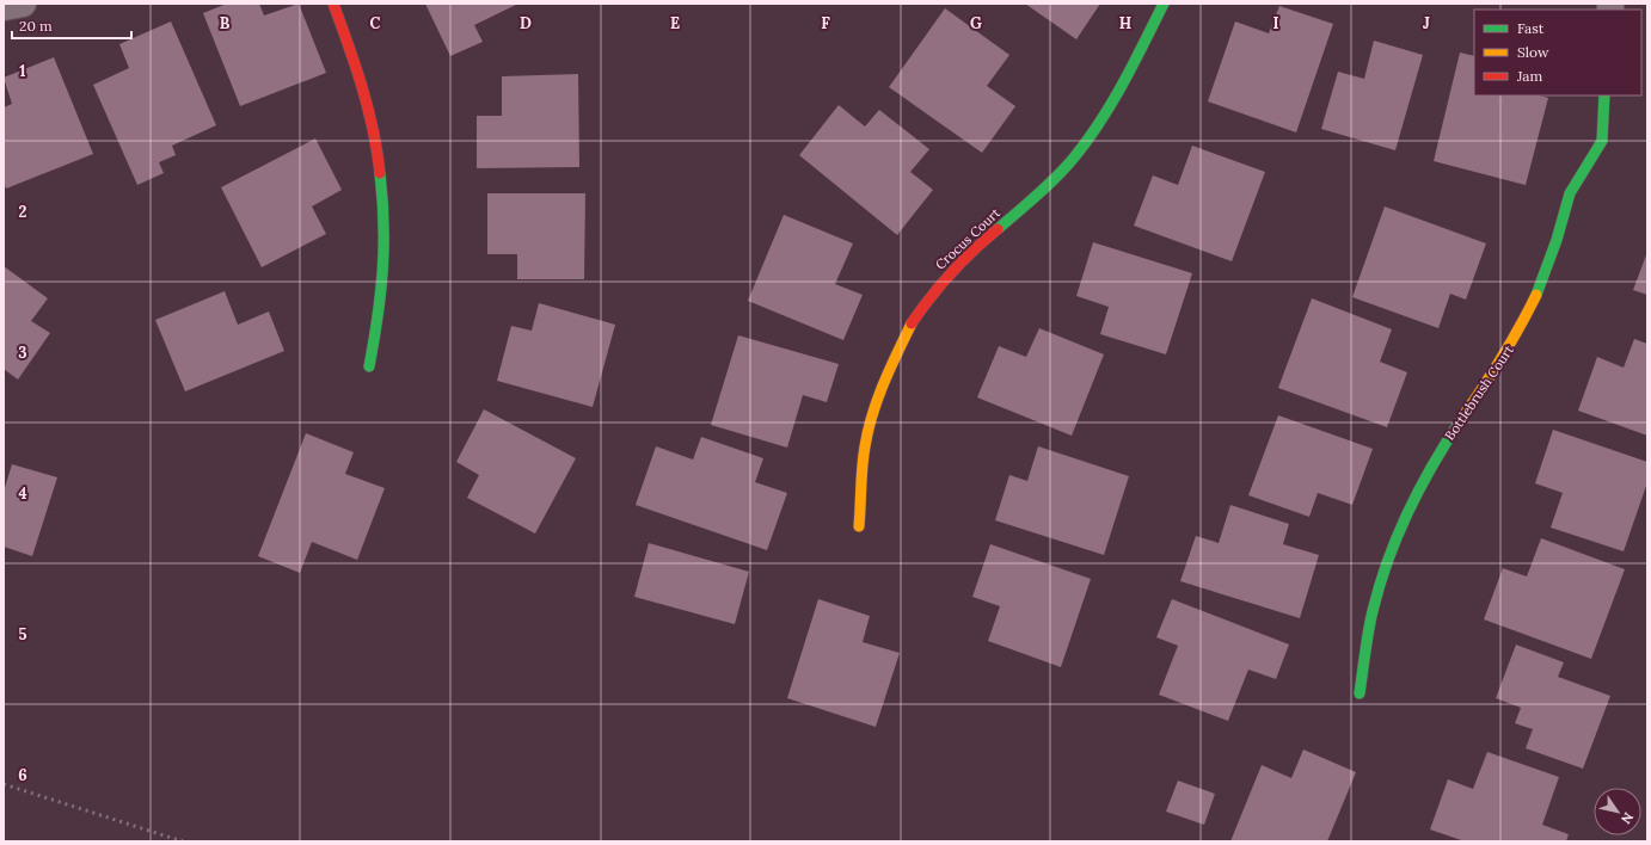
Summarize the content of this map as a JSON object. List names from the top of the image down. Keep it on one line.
{"streets":{"street":["Crocus Court","Bottlebrush Court"]},"legend":["Fast","Slow","Jam"],"scale_bar":"20 m","north":"bottom right","grid":{"columns":["B","C","D","E","F","G","H","I","J"],"rows":["1","2","3","4","5","6"]}}
